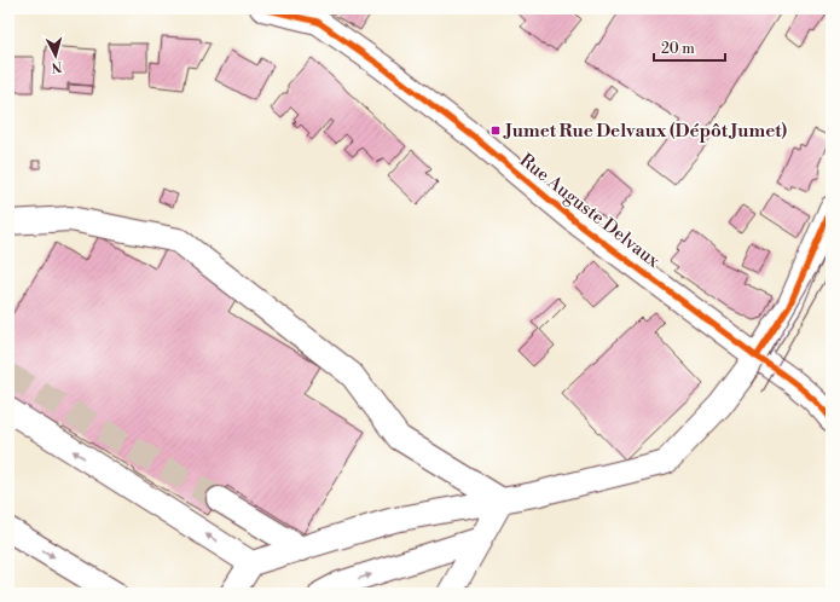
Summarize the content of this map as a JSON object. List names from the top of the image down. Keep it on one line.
{"streets":{"street":["Rue Auguste Delvaux"]},"places":{"transit":["Jumet Rue Delvaux (Dépôt Jumet)"]},"scale_bar":"20 m","north":"bottom"}
